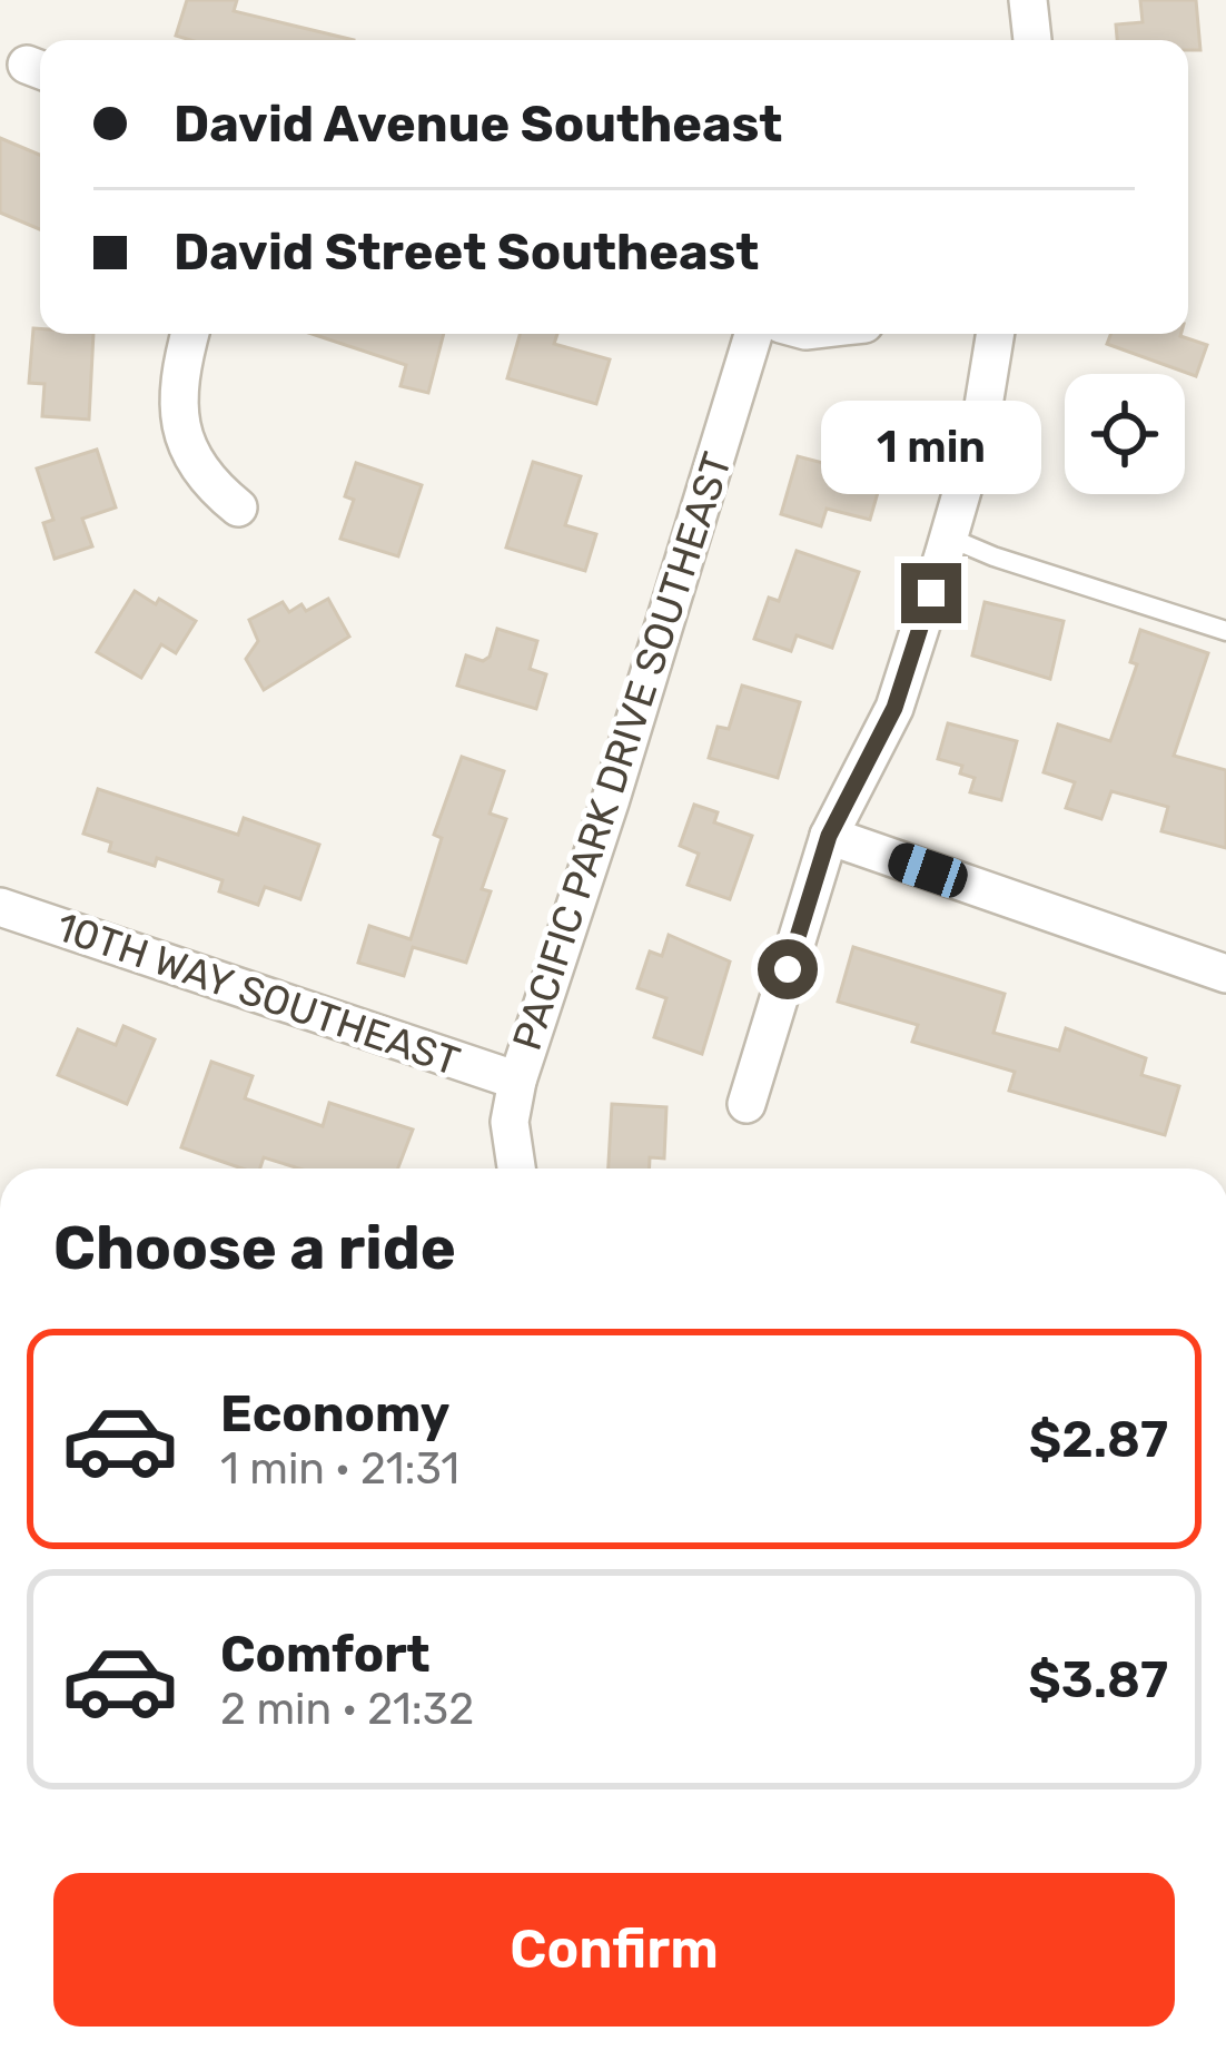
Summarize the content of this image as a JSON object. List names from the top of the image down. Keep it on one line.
{"streets":{"street":["PACIFIC PARK DRIVE SOUTHEAST","10TH WAY SOUTHEAST"]},"crossings":[["PACIFIC PARK DRIVE SOUTHEAST","10TH WAY SOUTHEAST"]],"page":{"banner":["David Avenue Southeast","David Street Southeast"],"bubble":"1 min","heading":"Choose a ride","list":[{"name":"Economy","note":"1 min · 21:31","value":"$2.87"},{"name":"Comfort","note":"2 min · 21:32","value":"$3.87"}],"buttons":"Confirm"}}
